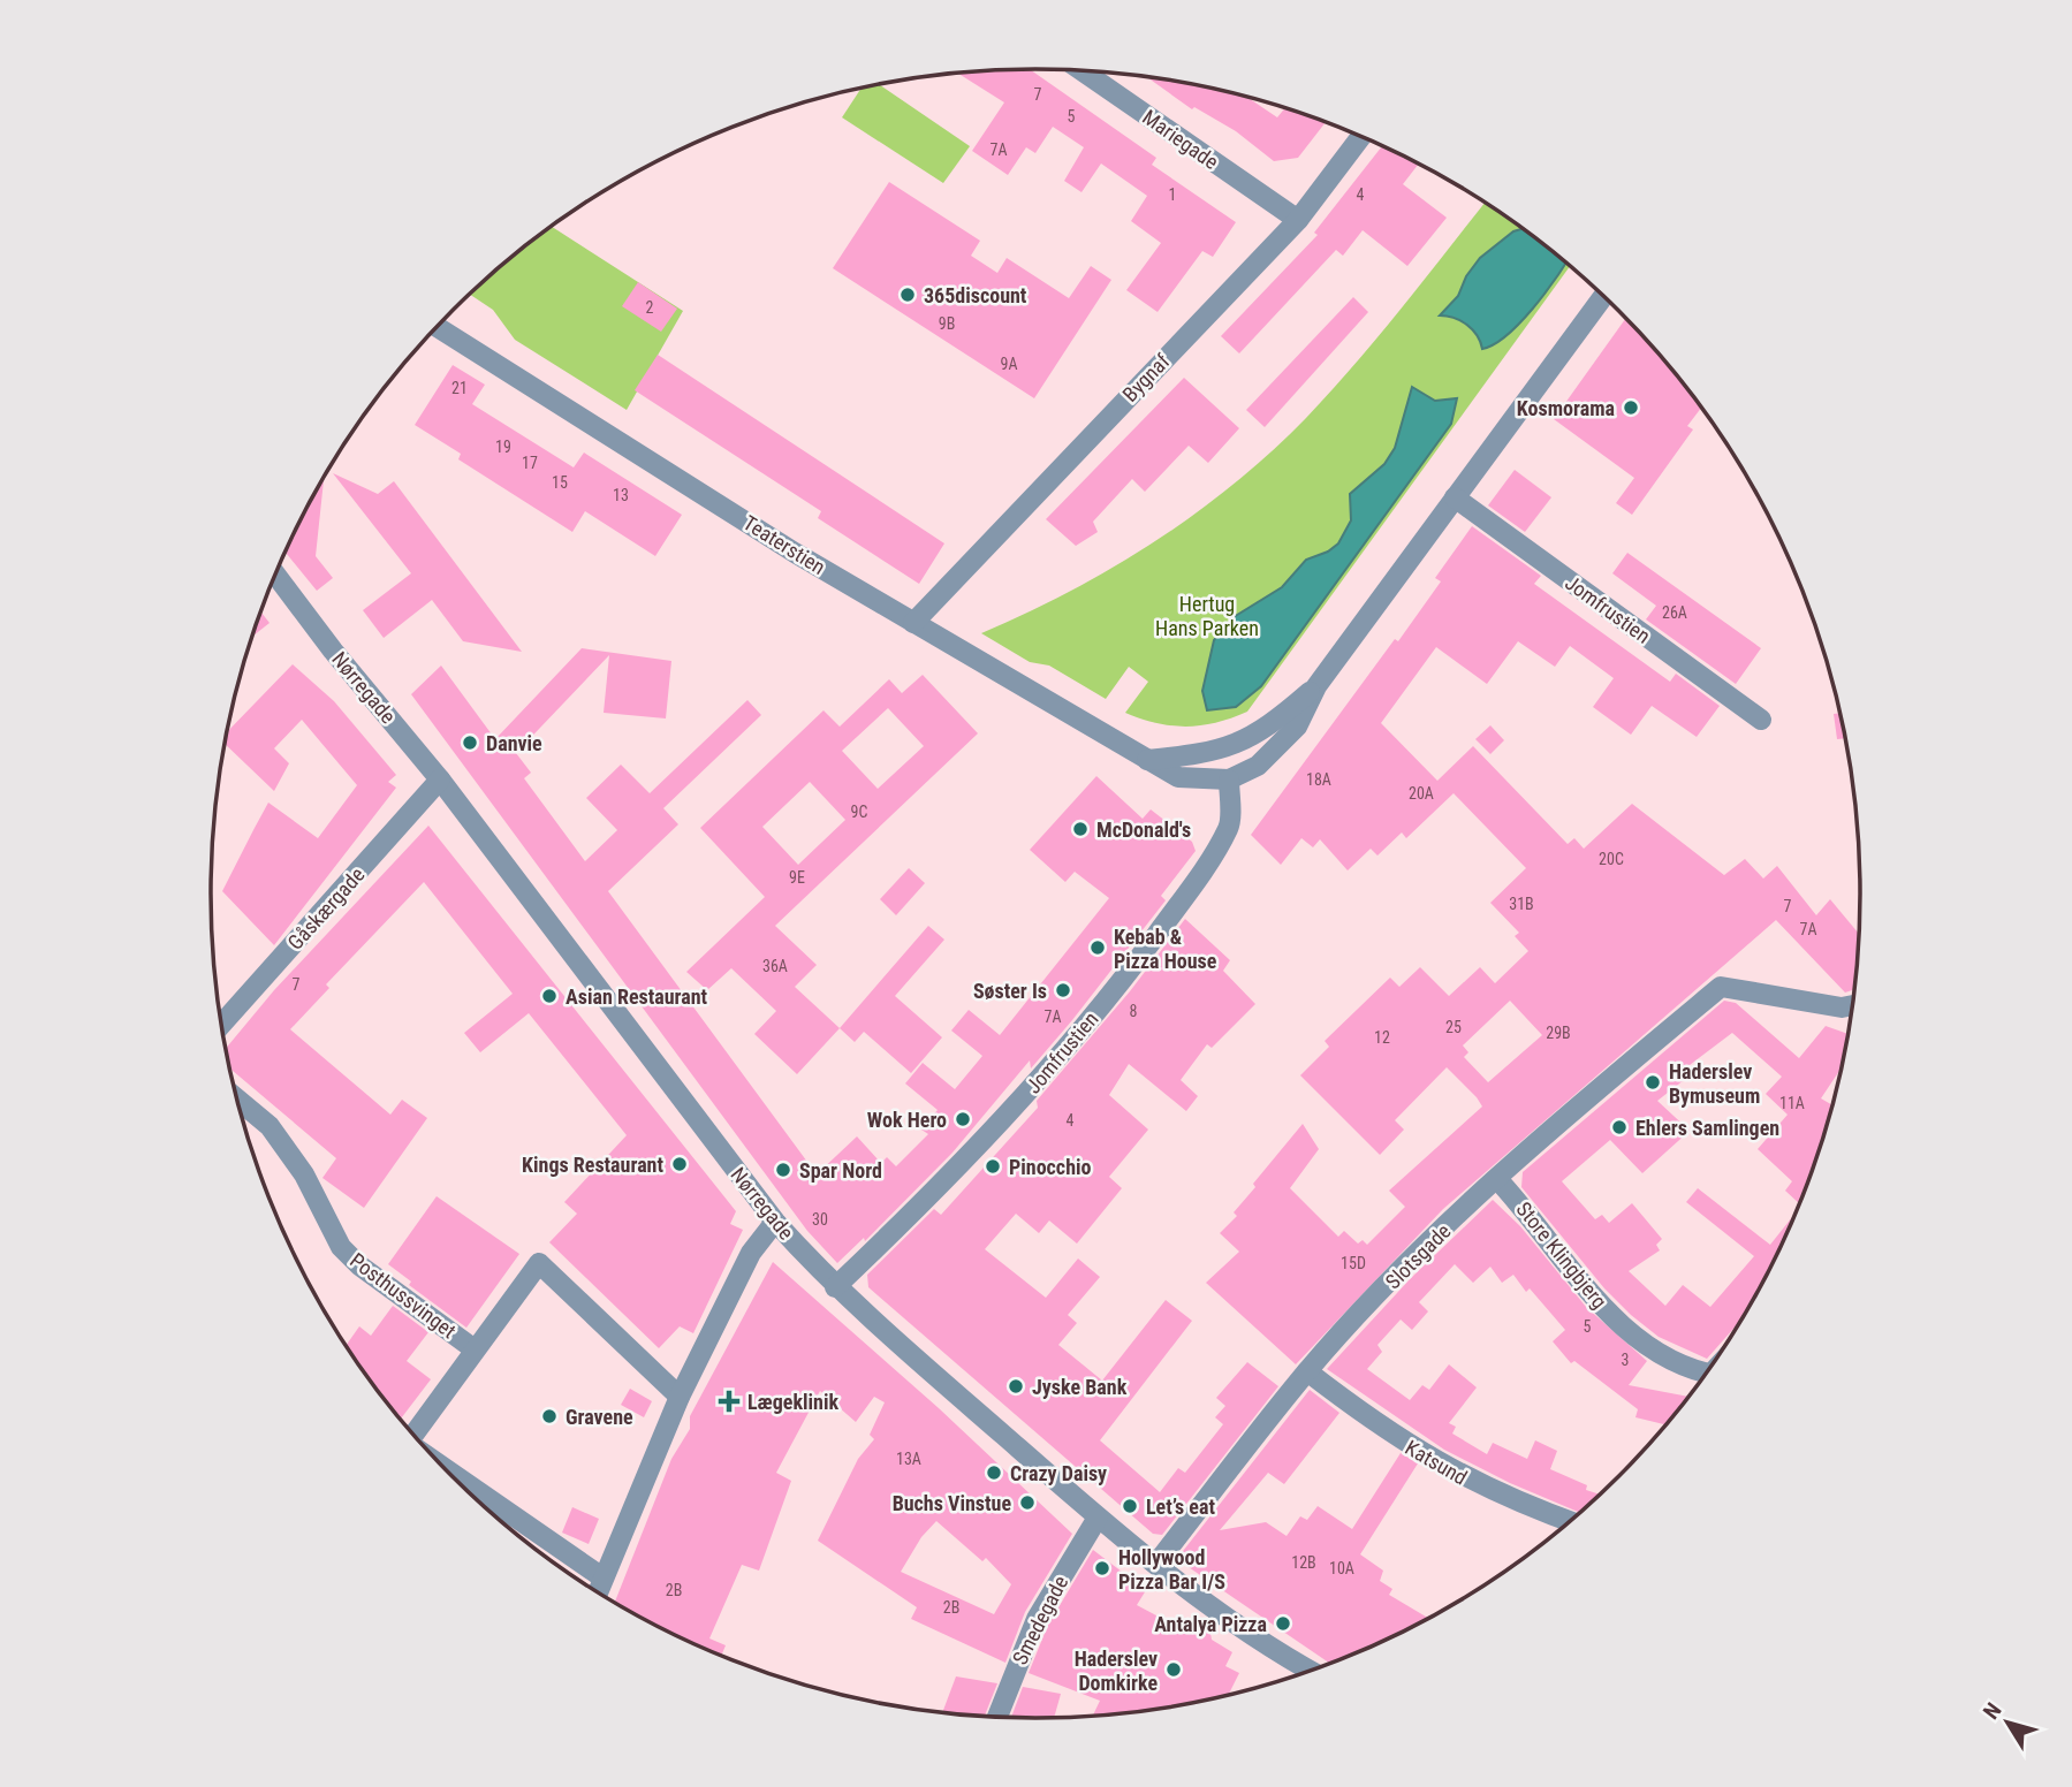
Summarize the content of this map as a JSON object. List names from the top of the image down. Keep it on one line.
{"streets":{"street":["Mariegade","Bygnaf","Teaterstien","Jomfrustien","Nørregade","Gåskærgade","Store Klingbjerg","Slotsgade","Posthussvinget","Katsund","Smedegade"]},"crossings":[["Mariegade","Bygnaf"],["Bygnaf","Teaterstien"],["Jomfrustien","Nørregade"],["Nørregade","Gåskærgade"],["Nørregade","Slotsgade"],["Nørregade","Smedegade"],["Store Klingbjerg","Slotsgade"],["Slotsgade","Katsund"]],"parks":["Hertug Hans Parken"],"places":{"other":["365discount","Kosmorama","Danvie","McDonald's","Kebab & Pizza House","Søster Is","Asian Restaurant","Haderslev Bymuseum","Wok Hero","Ehlers Samlingen","Kings Restaurant","Pinocchio","Spar Nord","Jyske Bank","Gravene","Crazy Daisy","Buchs Vinstue","Let’s eat","Hollywood Pizza Bar I/S","Antalya Pizza","Haderslev Domkirke"],"health":["Lægeklinik"]},"house_numbers":["7","5","7A","1","4","2","9B","9A","21","19","17","15","13","26A","18A","20A","9C","20C","9E","31B","7","7A","36A","7","8","7A","25","29B","12","11A","4","30","15D","5","3","13A","12B","10A","2B","2B"],"north":"top left"}
